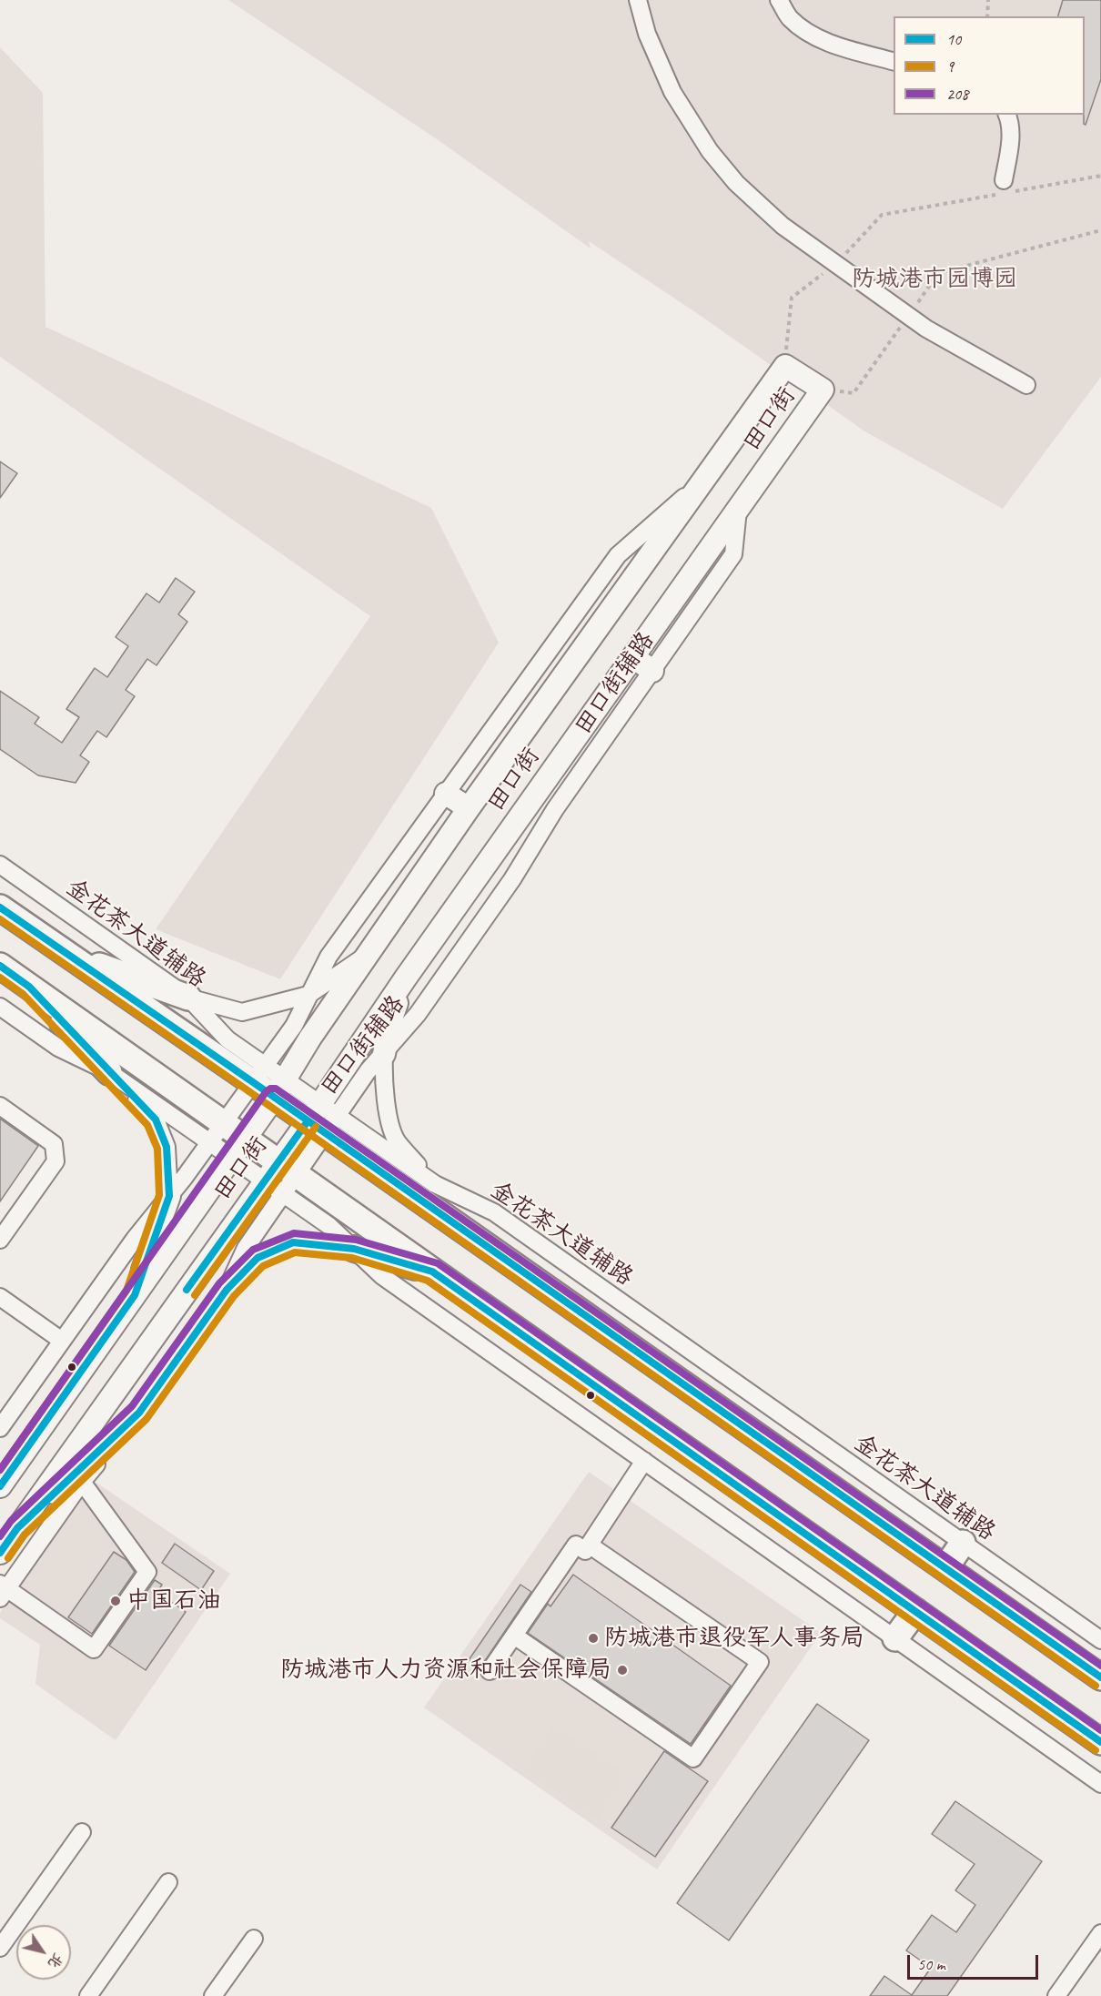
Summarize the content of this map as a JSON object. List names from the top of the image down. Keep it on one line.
{"streets":{"main road":["田口街"],"street":["田口街辅路","金花茶大道辅路"]},"crossings":[["田口街","田口街辅路"],["田口街","金花茶大道辅路"],["田口街辅路","金花茶大道辅路"]],"parks":["防城港市园博园"],"places":["中国石油","防城港市退役军人事务局","防城港市人力资源和社会保障局"],"lines":["transit line 10","transit line 9","transit line 208"],"legend":["10","9","208"],"scale_bar":"50 m","north":"bottom right"}
